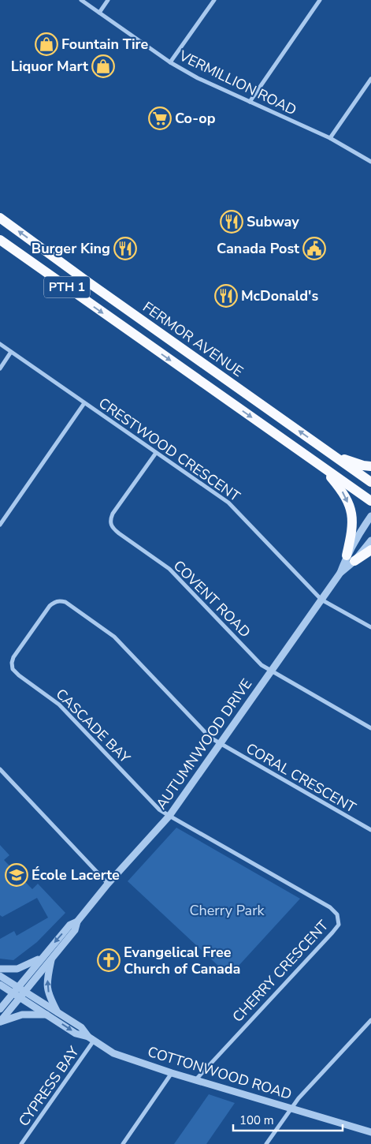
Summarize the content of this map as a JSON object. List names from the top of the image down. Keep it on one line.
{"streets":{"highway":["PTH 1","FERMOR AVENUE"],"street":["VERMILLION ROAD","CRESTWOOD CRESCENT","COVENT ROAD","CASCADE BAY","AUTUMNWOOD DRIVE","CORAL CRESCENT","CHERRY CRESCENT","COTTONWOOD ROAD","CYPRESS BAY"]},"crossings":[["CRESTWOOD CRESCENT","COVENT ROAD"],["CRESTWOOD CRESCENT","AUTUMNWOOD DRIVE"],["COVENT ROAD","AUTUMNWOOD DRIVE"],["CASCADE BAY","AUTUMNWOOD DRIVE"],["CASCADE BAY","CORAL CRESCENT"],["CASCADE BAY","CHERRY CRESCENT"],["AUTUMNWOOD DRIVE","CORAL CRESCENT"],["AUTUMNWOOD DRIVE","CHERRY CRESCENT"],["AUTUMNWOOD DRIVE","COTTONWOOD ROAD"],["CHERRY CRESCENT","COTTONWOOD ROAD"],["COTTONWOOD ROAD","CYPRESS BAY"]],"parks":["Cherry Park"],"places":{"shop":["Fountain Tire","Liquor Mart"],"supermarket":["Co-op"],"restaurant":["Subway","Burger King","McDonald's"],"public building":["Canada Post"],"school or university":["École Lacerte"],"church":["Evangelical Free Church of Canada"]},"scale_bar":"100 m"}
